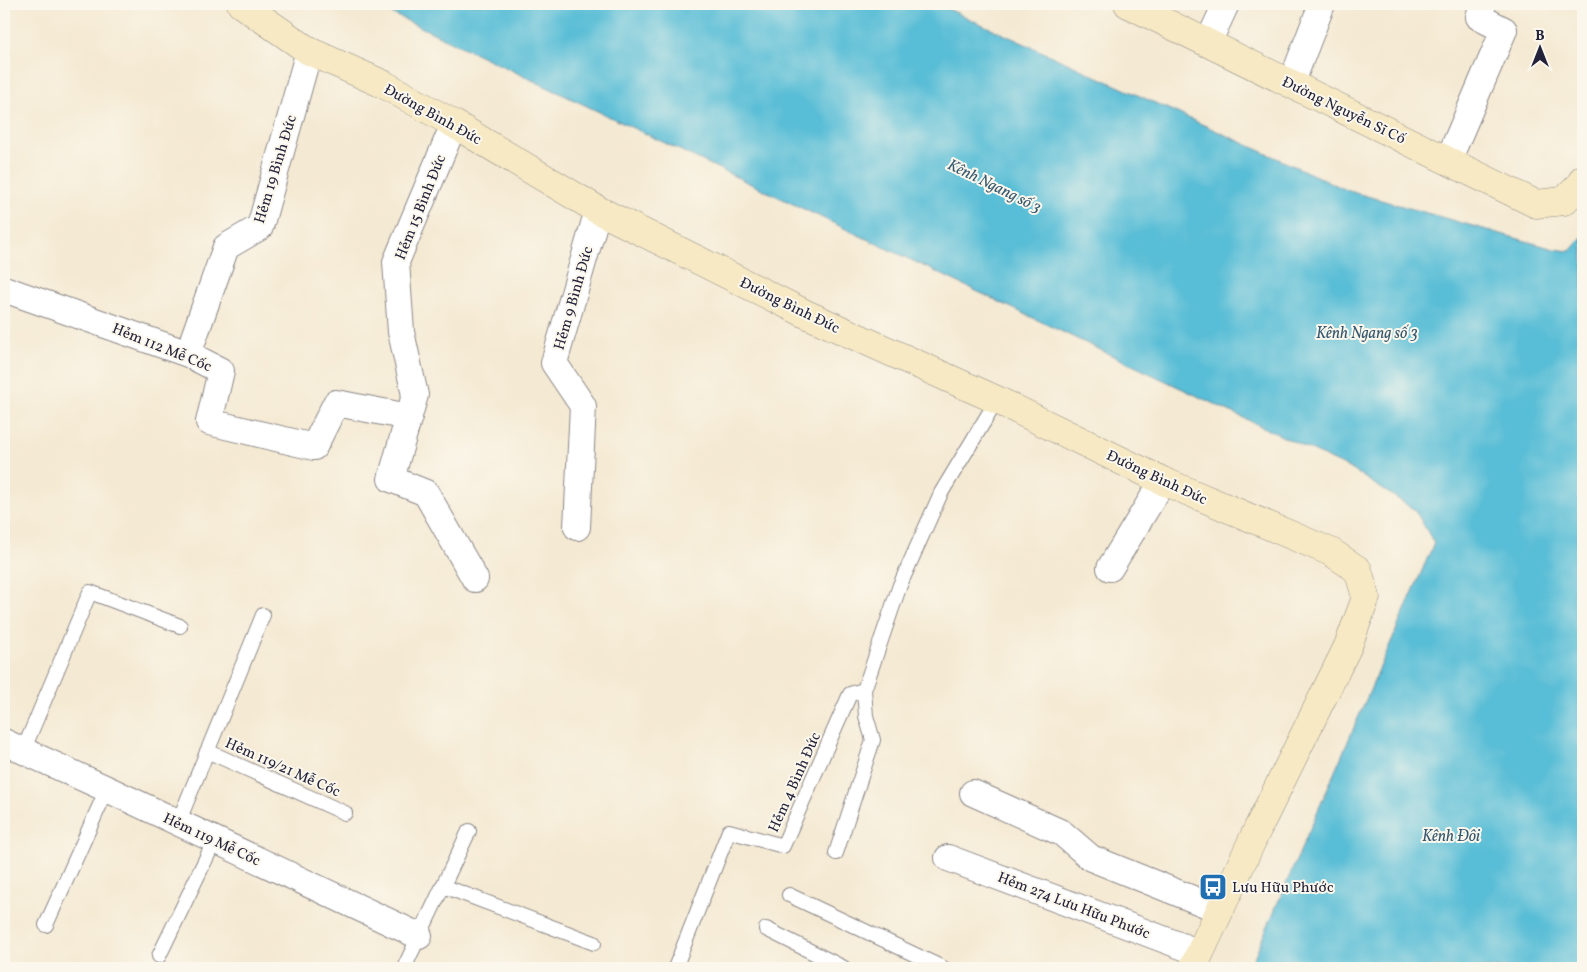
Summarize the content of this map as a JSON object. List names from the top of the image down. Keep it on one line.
{"streets":{"street":["Đường Nguyễn Sĩ Cố","Đường Bình Đức","Hẻm 19 Bình Đức","Hẻm 15 Bình Đức","Hẻm 9 Bình Đức","Hẻm 112 Mễ Cốc","Hẻm 119 Mễ Cốc","Hẻm 274 Lưu Hữu Phước"],"lane":["Hẻm 119/21 Mễ Cốc","Hẻm 4 Bình Đức"]},"crossings":[["Đường Bình Đức","Hẻm 19 Bình Đức"],["Đường Bình Đức","Hẻm 15 Bình Đức"],["Đường Bình Đức","Hẻm 9 Bình Đức"],["Hẻm 19 Bình Đức","Hẻm 112 Mễ Cốc"],["Hẻm 15 Bình Đức","Hẻm 112 Mễ Cốc"]],"water":["Kênh Ngang số 3","Kênh Đôi"],"places":{"bus stop":["Lưu Hữu Phước"]},"north":"top"}
